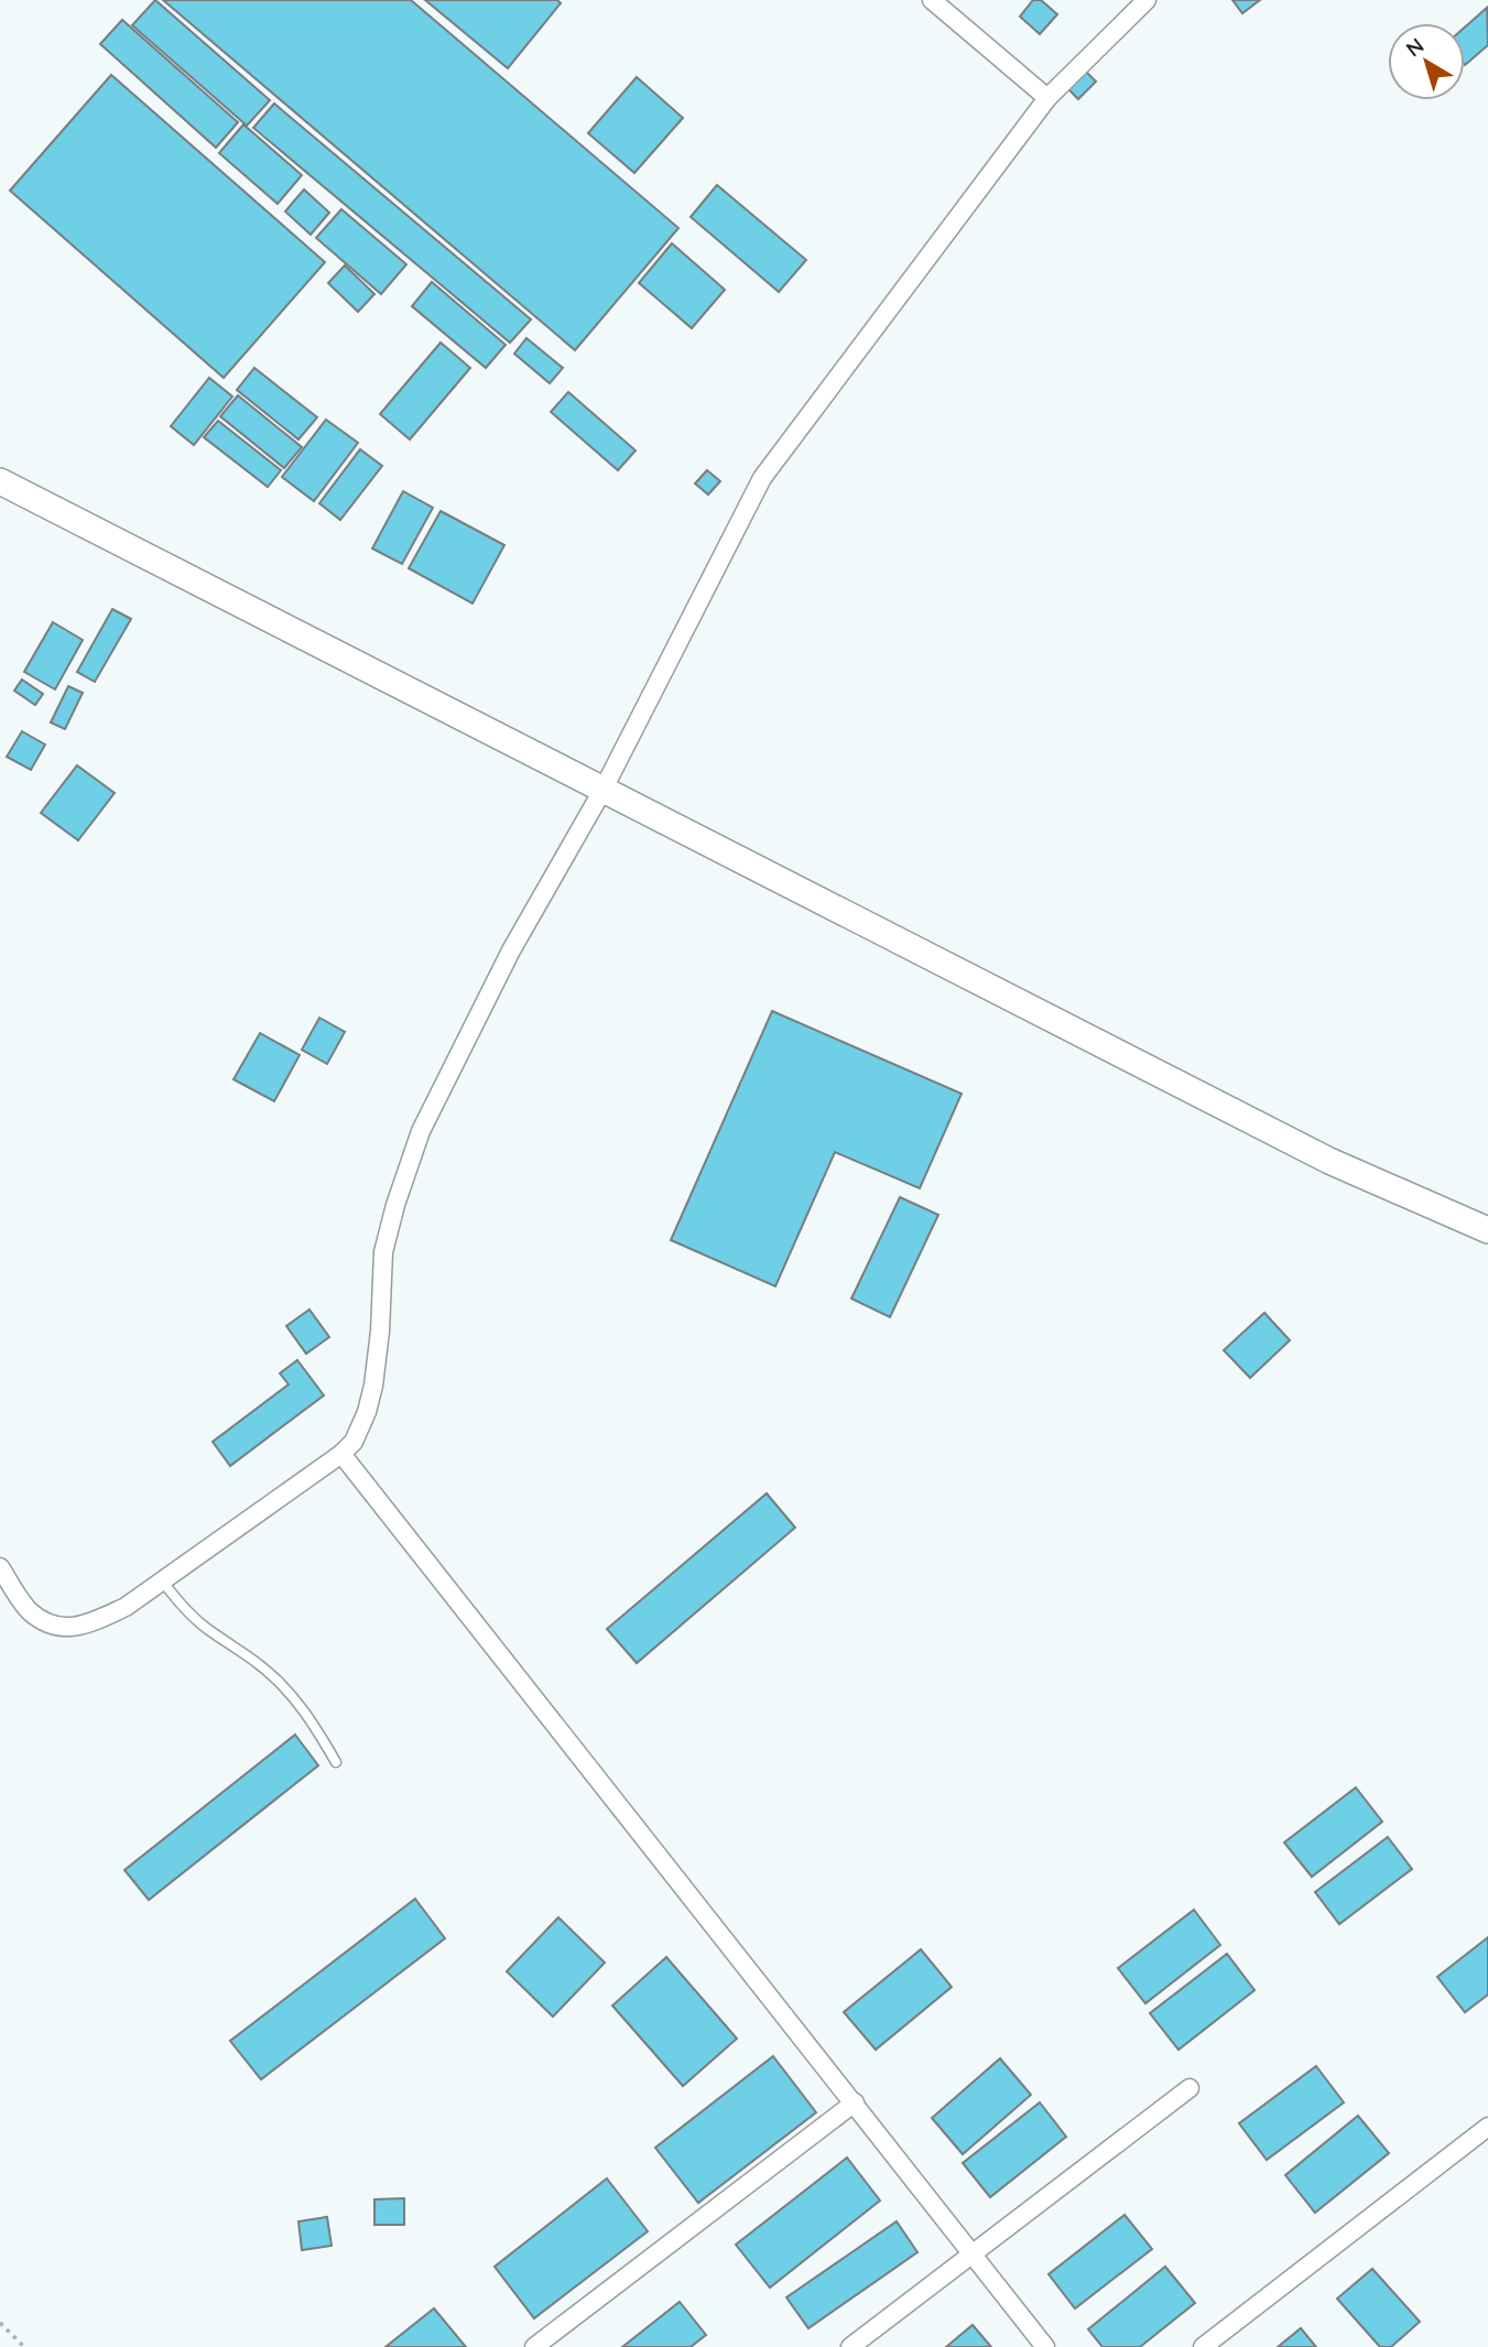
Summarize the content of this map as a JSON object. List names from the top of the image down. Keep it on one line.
{"north":"top left"}
